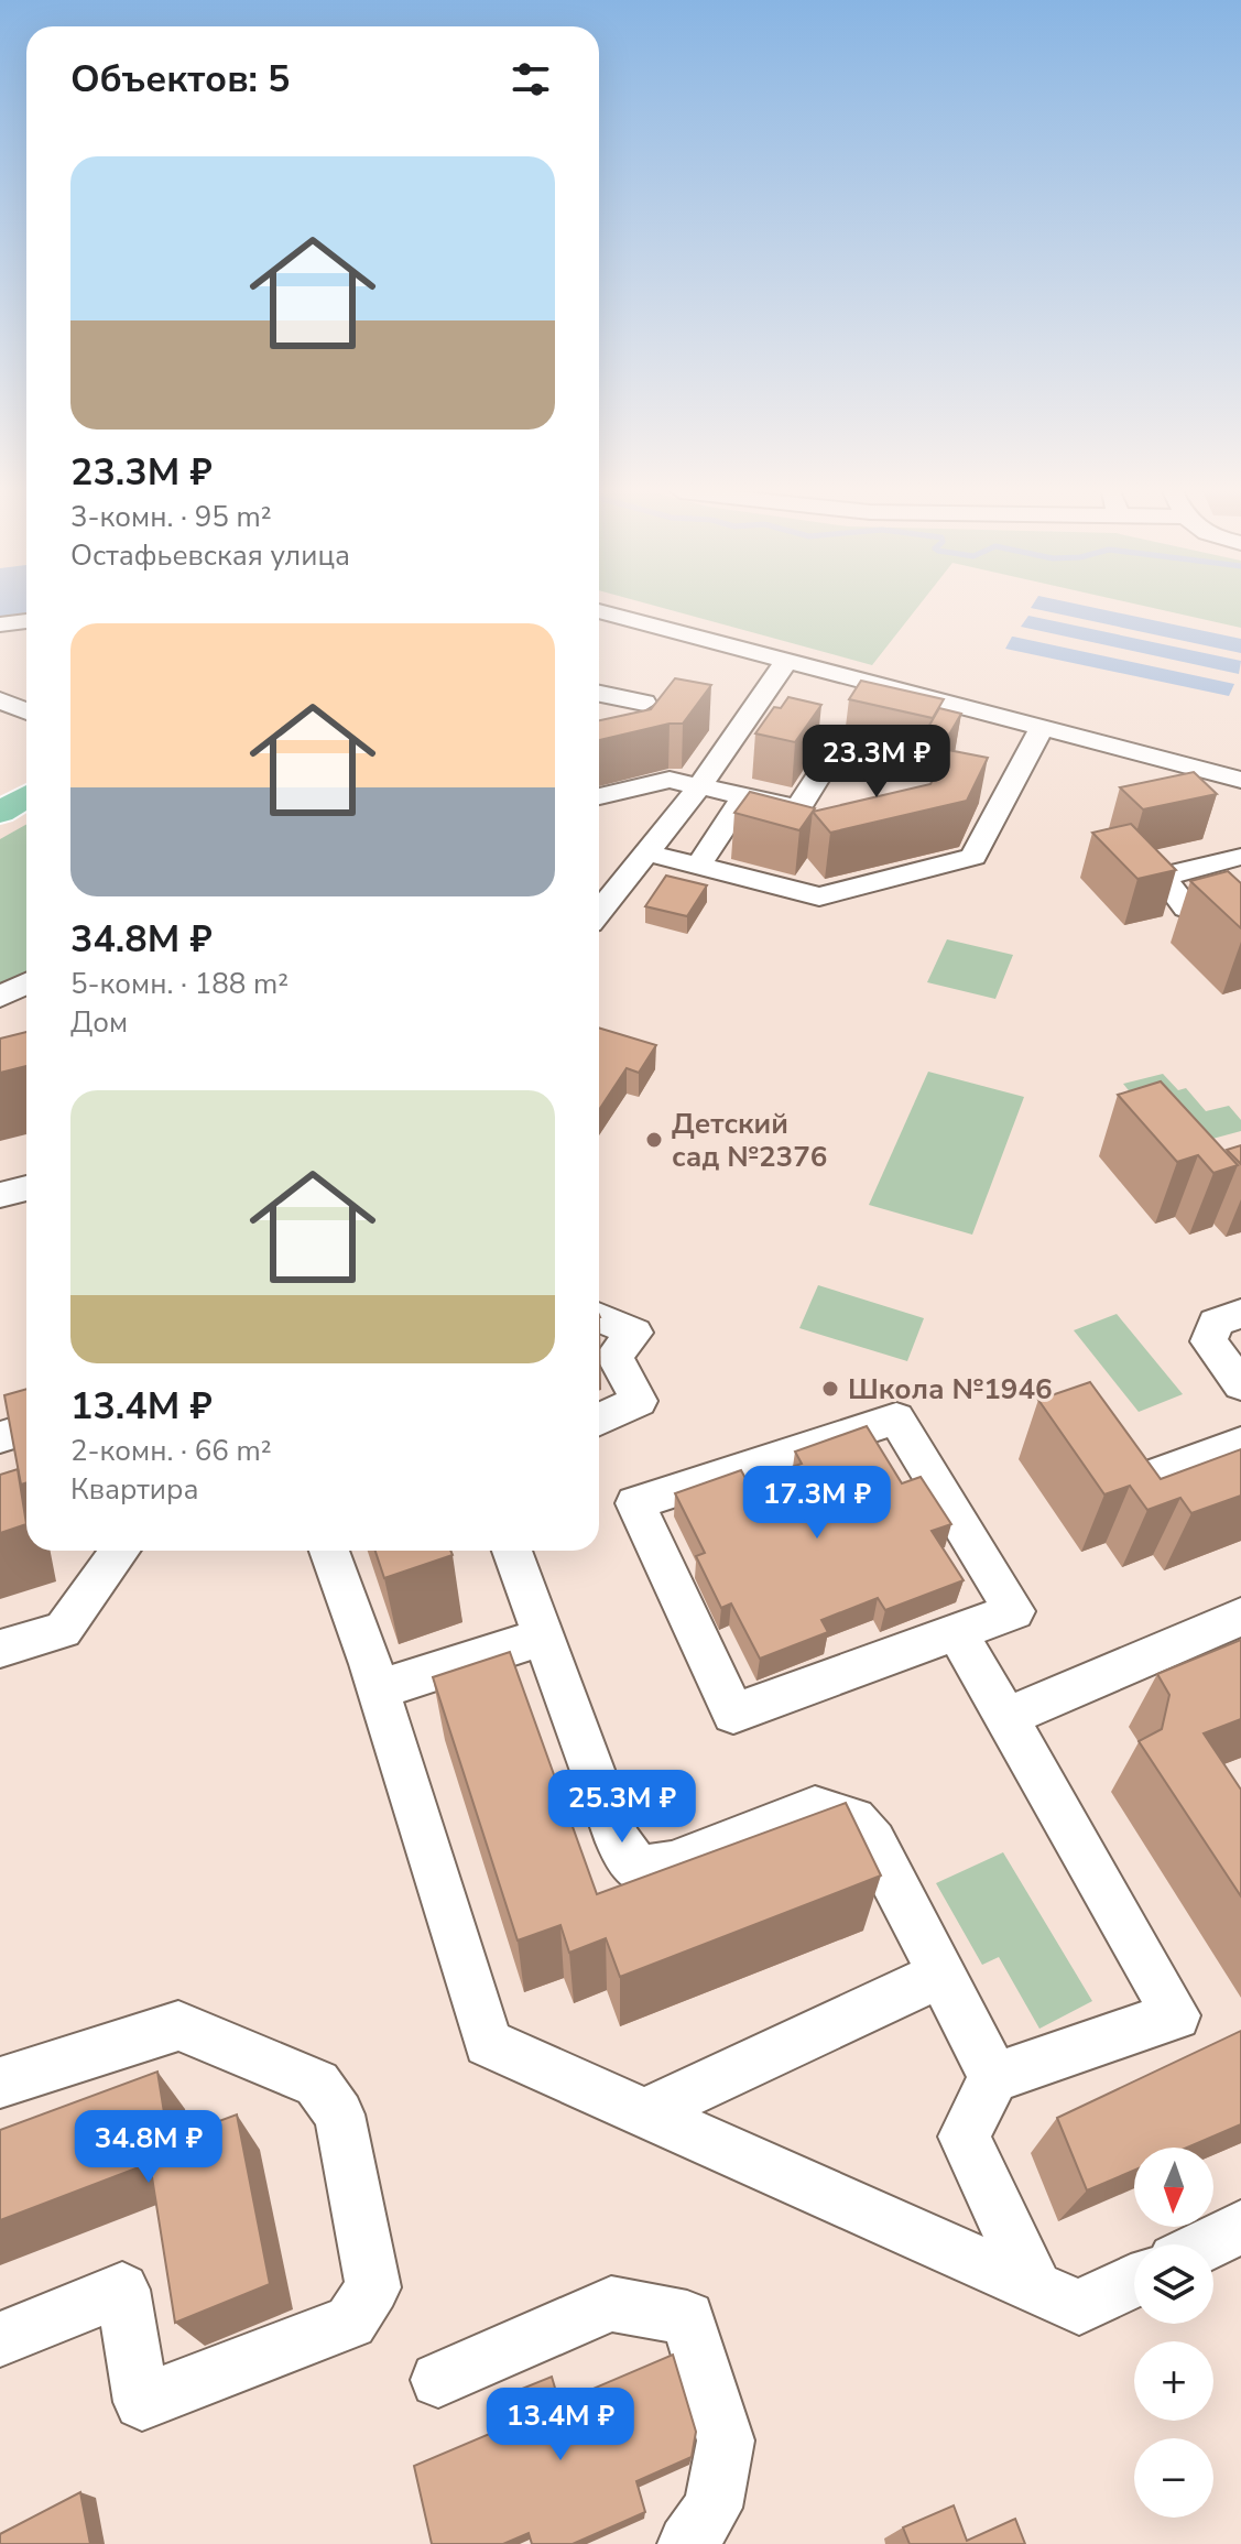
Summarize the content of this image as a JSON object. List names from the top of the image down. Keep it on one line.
{"places":["Детский сад №2376","Школа №1946"],"north":"bottom","page":{"heading":"Объектов: 5","list":[{"name":"23.3M ₽","note":"3-комн. · 95 m² · Остафьевская улица"},{"name":"34.8M ₽","note":"5-комн. · 188 m² · Дом"},{"name":"13.4M ₽","note":"2-комн. · 66 m² · Квартира"}],"price":["23.3M ₽","17.3M ₽","25.3M ₽","34.8M ₽","13.4M ₽"],"map_buttons":["+","−"]}}
